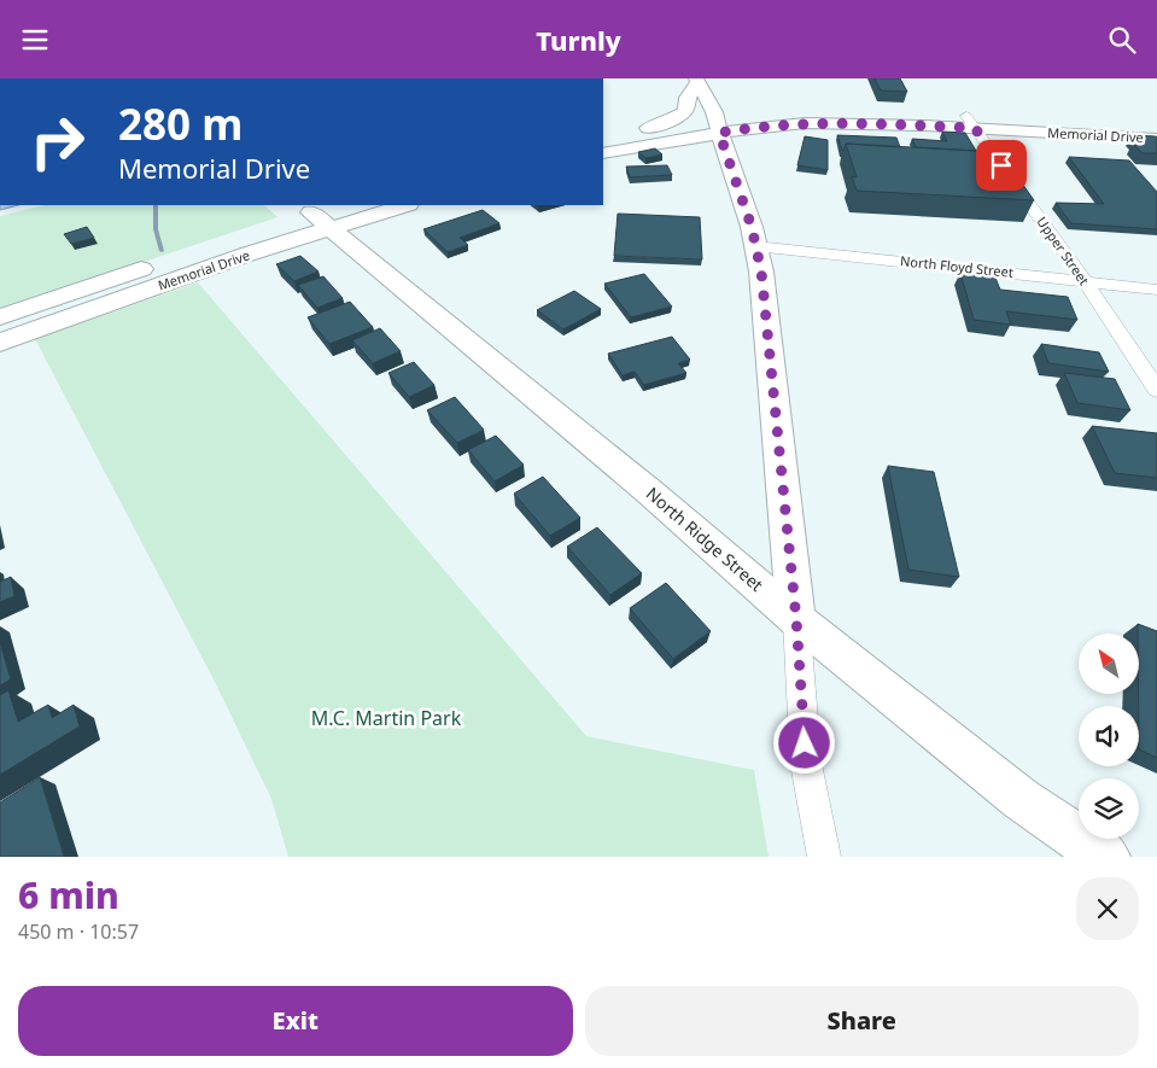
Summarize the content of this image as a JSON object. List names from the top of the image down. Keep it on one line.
{"streets":{"main road":["Memorial Drive","North Ridge Street"],"street":["Upper Street","North Floyd Street"]},"crossings":[["Memorial Drive","Upper Street"],["Memorial Drive","North Ridge Street"],["Upper Street","North Floyd Street"]],"parks":["M.C. Martin Park"],"north":"top left","page":{"header":"Turnly","turn":["280 m","Memorial Drive"],"heading":["6 min","450 m · 10:57"],"buttons":["Exit","Share"]}}
